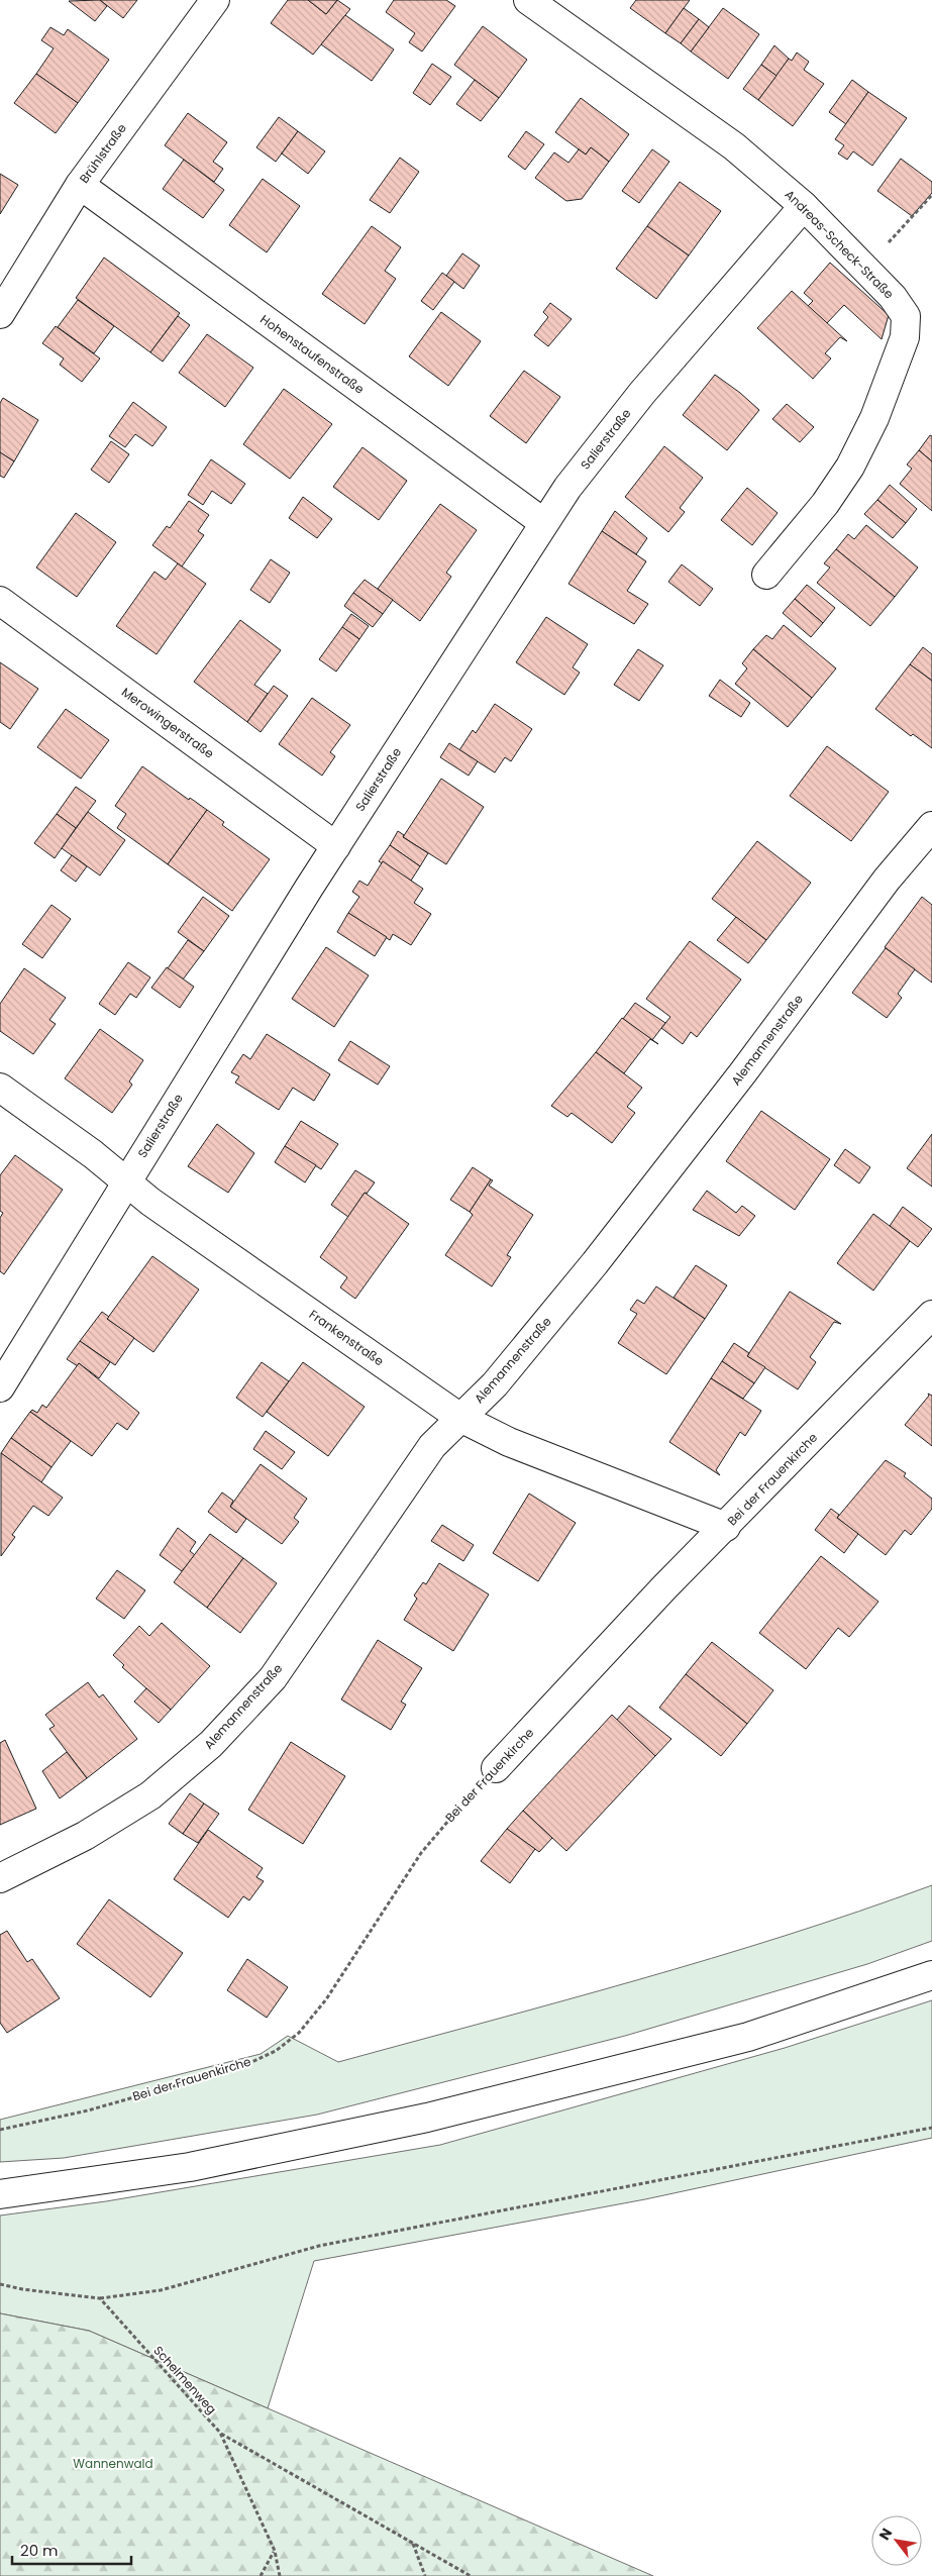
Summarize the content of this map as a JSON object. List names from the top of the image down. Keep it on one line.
{"streets":{"street":["Brühlstraße","Andreas-Scheck-Straße","Hohenstaufenstraße","Salierstraße","Merowingerstraße","Alemannenstraße","Frankenstraße","Bei der Frauenkirche"],"path":["Schelmenweg"]},"crossings":[["Brühlstraße","Hohenstaufenstraße"],["Andreas-Scheck-Straße","Salierstraße"],["Hohenstaufenstraße","Salierstraße"],["Salierstraße","Merowingerstraße"],["Salierstraße","Frankenstraße"],["Alemannenstraße","Frankenstraße"],["Frankenstraße","Bei der Frauenkirche"]],"parks":["Wannenwald"],"scale_bar":"20 m","north":"top left"}
